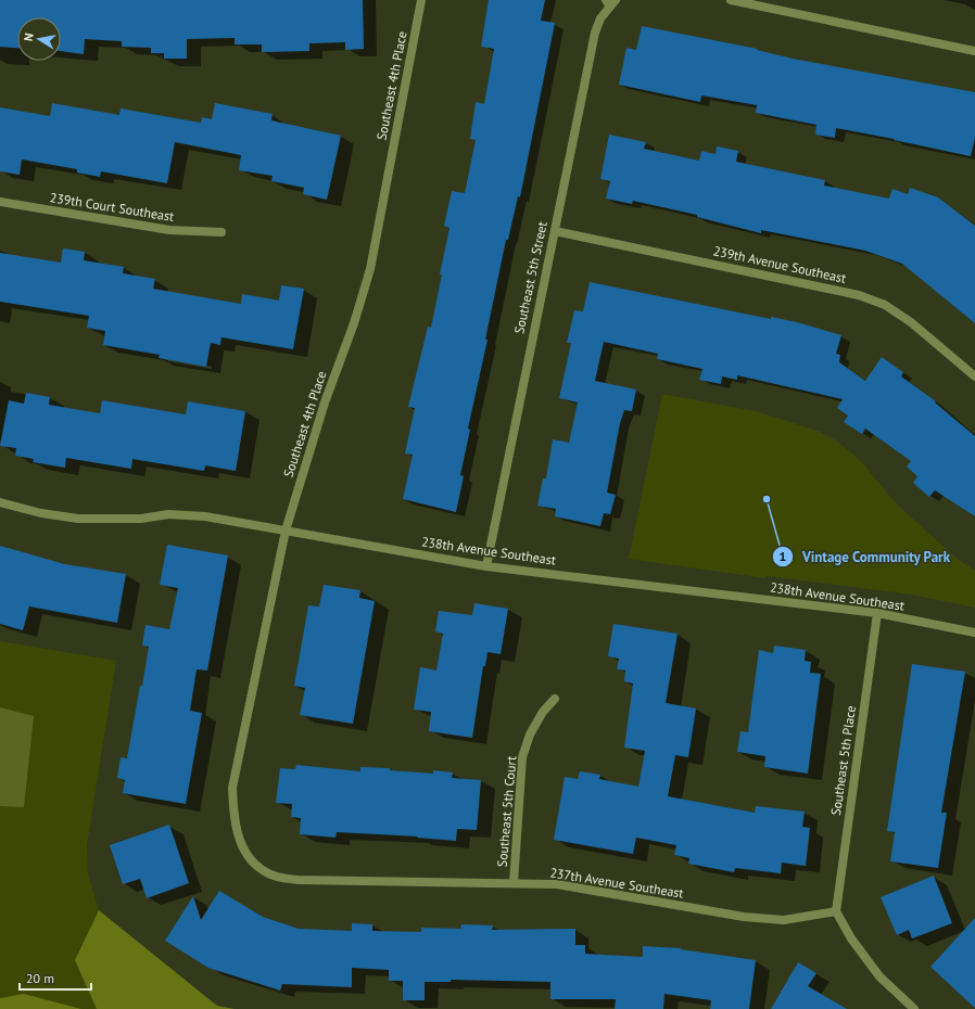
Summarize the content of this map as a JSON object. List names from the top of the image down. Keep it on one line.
{"streets":{"street":["Southeast 4th Place","239th Court Southeast","239th Avenue Southeast","Southeast 5th Street","238th Avenue Southeast","Southeast 5th Place","Southeast 5th Court","237th Avenue Southeast"]},"crossings":[["Southeast 4th Place","238th Avenue Southeast"],["Southeast 4th Place","237th Avenue Southeast"],["239th Avenue Southeast","Southeast 5th Street"],["Southeast 5th Street","238th Avenue Southeast"],["238th Avenue Southeast","Southeast 5th Place"],["Southeast 5th Place","237th Avenue Southeast"],["Southeast 5th Court","237th Avenue Southeast"]],"places":["Vintage Community Park"],"scale_bar":"20 m","north":"left"}
